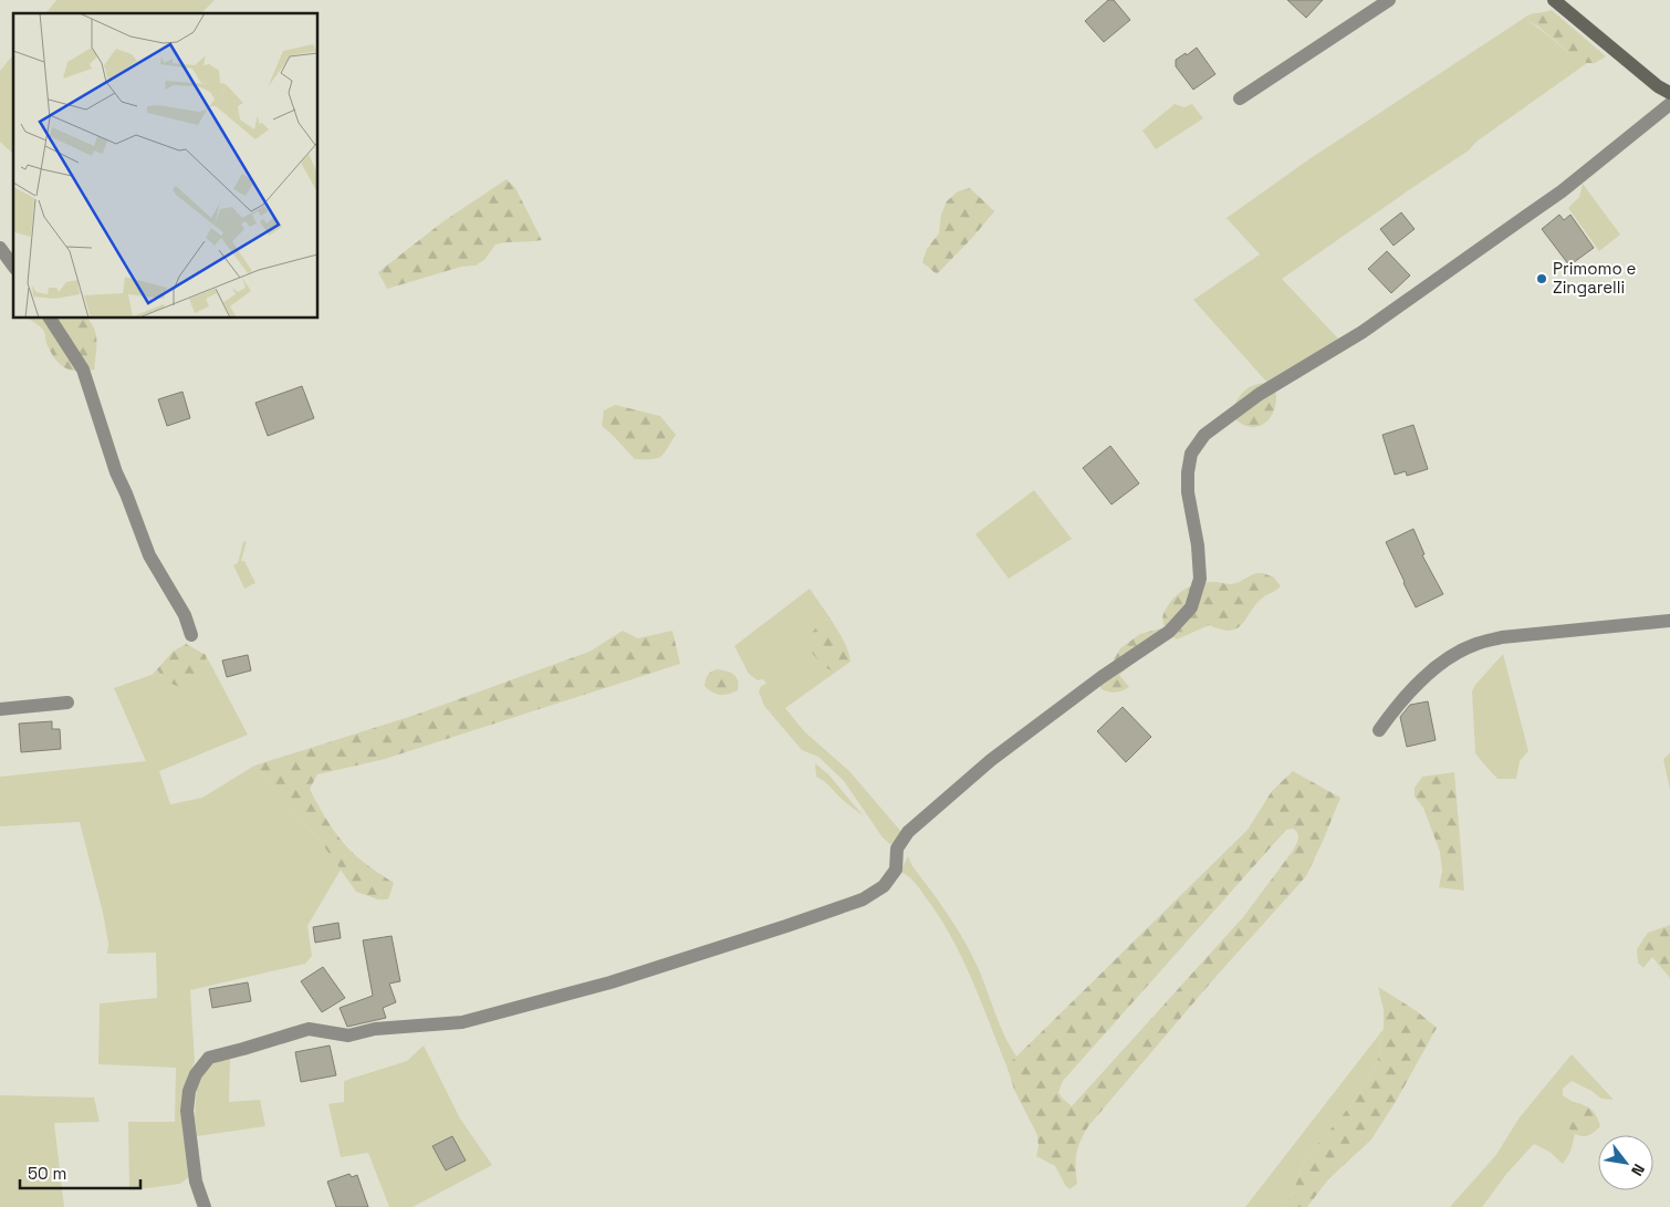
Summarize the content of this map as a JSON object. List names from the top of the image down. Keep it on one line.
{"places":["Primomo e Zingarelli"],"scale_bar":"50 m","north":"bottom right"}
